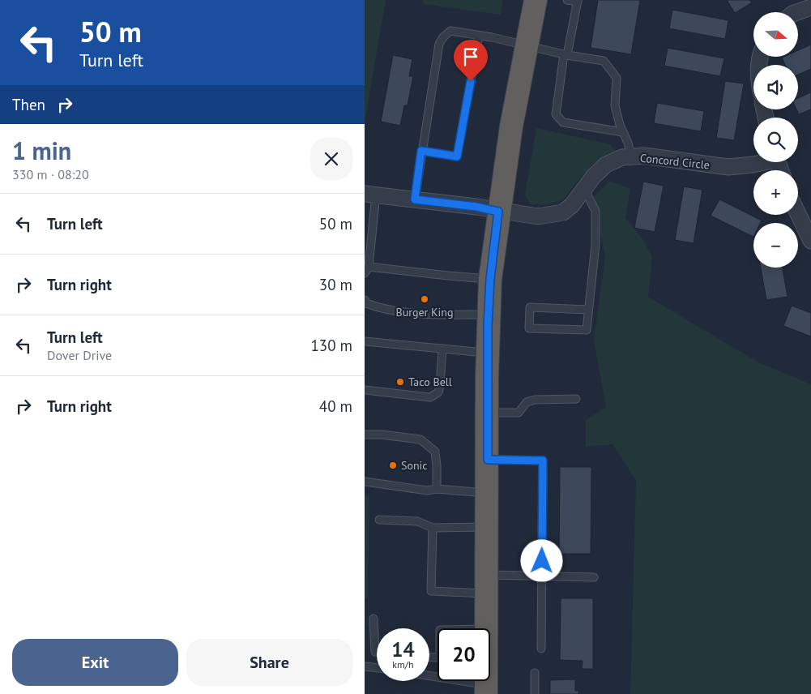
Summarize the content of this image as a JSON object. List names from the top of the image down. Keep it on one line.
{"streets":{"street":["Concord Circle"]},"places":["Burger King","Taco Bell","Sonic"],"north":"right","page":{"turn":["50 m","Turn left"],"map_buttons":["+","−"],"then":"Then","heading":["1 min","330 m · 08:20"],"list":[{"name":"Turn left","value":"50 m"},{"name":"Turn right","value":"30 m"},{"name":"Turn left","note":"Dover Drive","value":"130 m"},{"name":"Turn right","value":"40 m"}],"speed":"14 km/h","limit":"20","buttons":["Exit","Share"]}}
